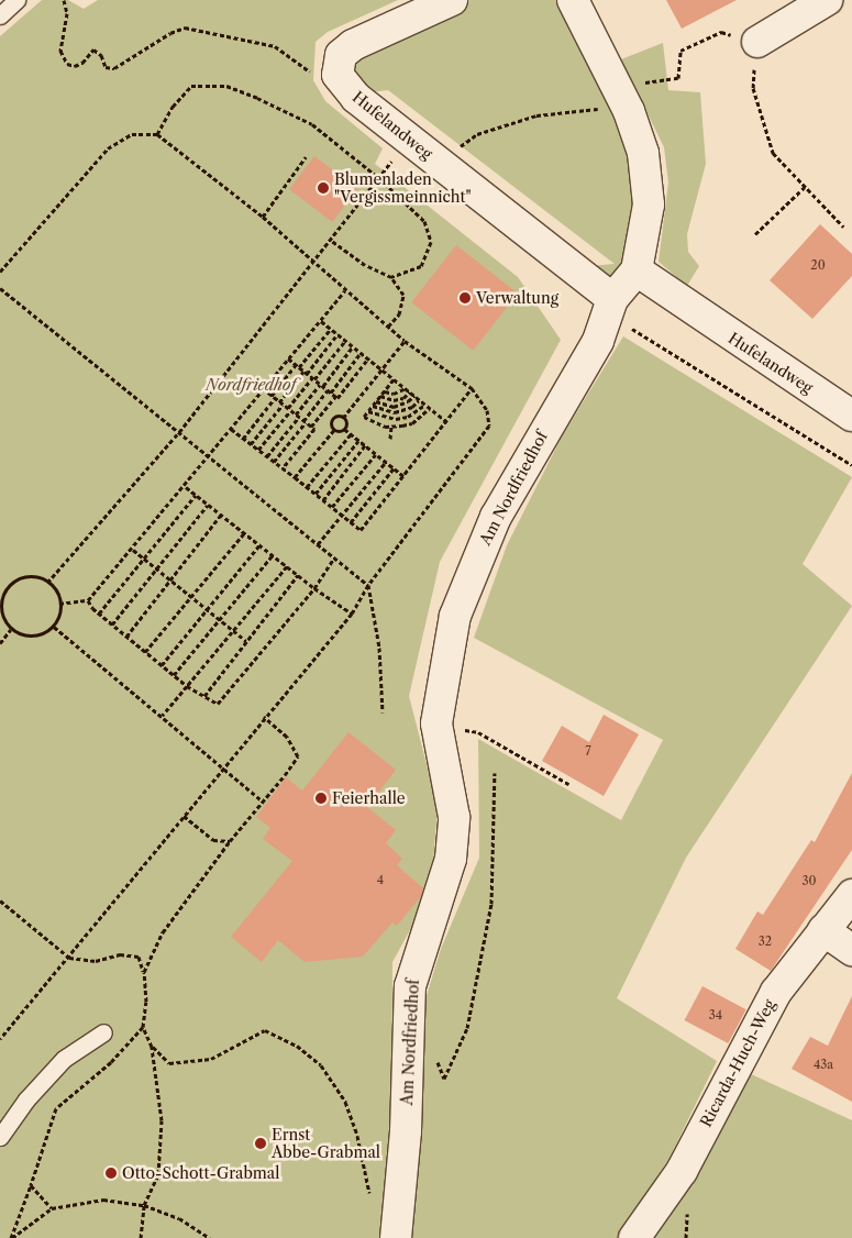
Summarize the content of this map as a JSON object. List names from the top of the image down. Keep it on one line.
{"streets":{"street":["Hufelandweg","Am Nordfriedhof","Ricarda-Huch-Weg"]},"crossings":[["Hufelandweg","Am Nordfriedhof"]],"parks":["Nordfriedhof"],"places":["Blumenladen \"Vergissmeinnicht\"","Verwaltung","Feierhalle","Ernst Abbe-Grabmal","Otto-Schott-Grabmal"],"house_numbers":["20","7","4","30","32","34","43a"]}
